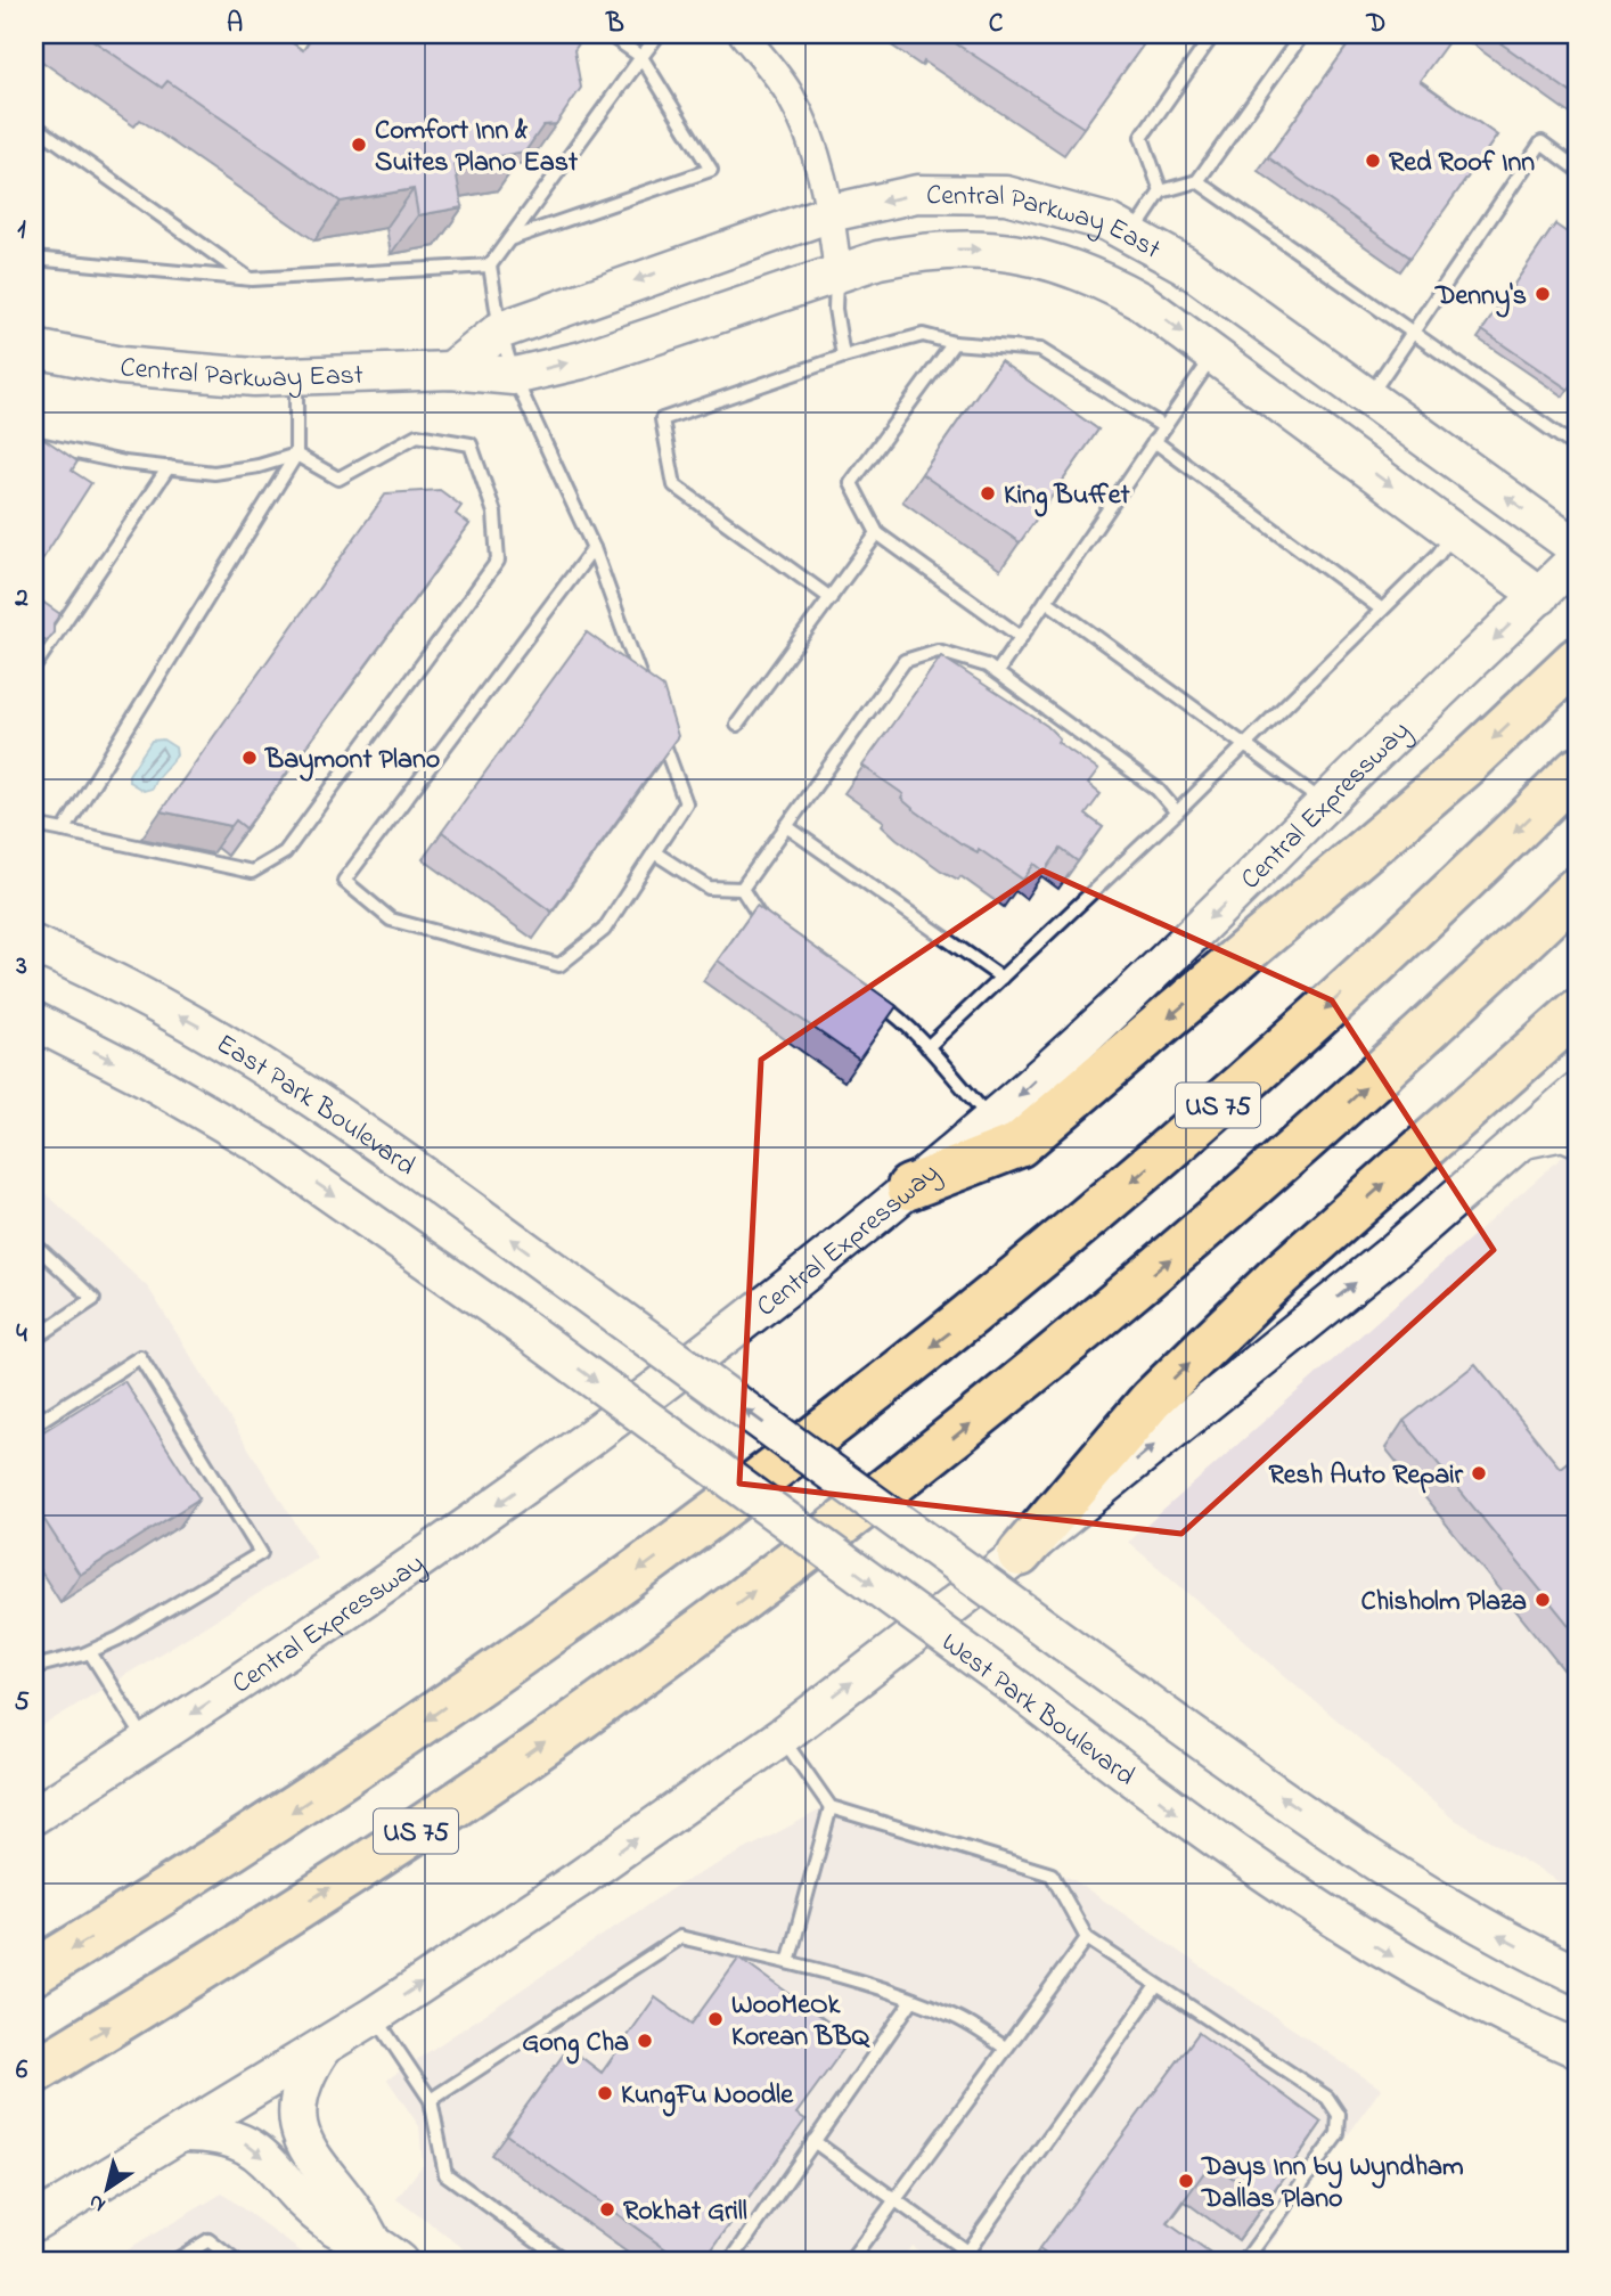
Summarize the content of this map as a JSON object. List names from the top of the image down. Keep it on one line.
{"streets":{"highway":["US 75"],"main road":["Central Parkway East","Central Expressway","East Park Boulevard","West Park Boulevard"]},"crossings":[["Central Parkway East","Central Expressway"]],"one_way":["Central Expressway","East Park Boulevard","West Park Boulevard"],"places":["Comfort Inn & Suites Plano East","Red Roof Inn","Denny's","King Buffet","Baymont Plano","Resh Auto Repair","Chisholm Plaza","WooMeOk Korean BBQ","Gong Cha","KungFu Noodle","Days Inn by Wyndham Dallas Plano","Rokhat Grill"],"north":"bottom left","grid":{"columns":["A","B","C","D"],"rows":["1","2","3","4","5","6"]}}
